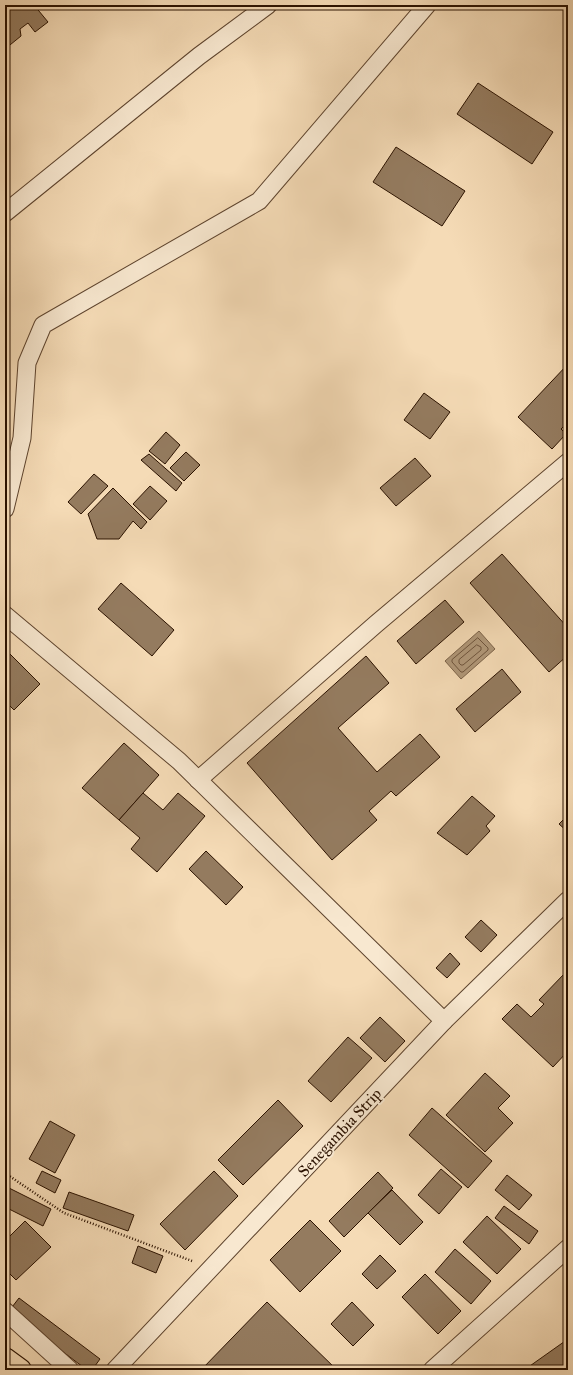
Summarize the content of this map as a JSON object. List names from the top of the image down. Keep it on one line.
{"streets":{"street":["Senegambia Strip"]}}
